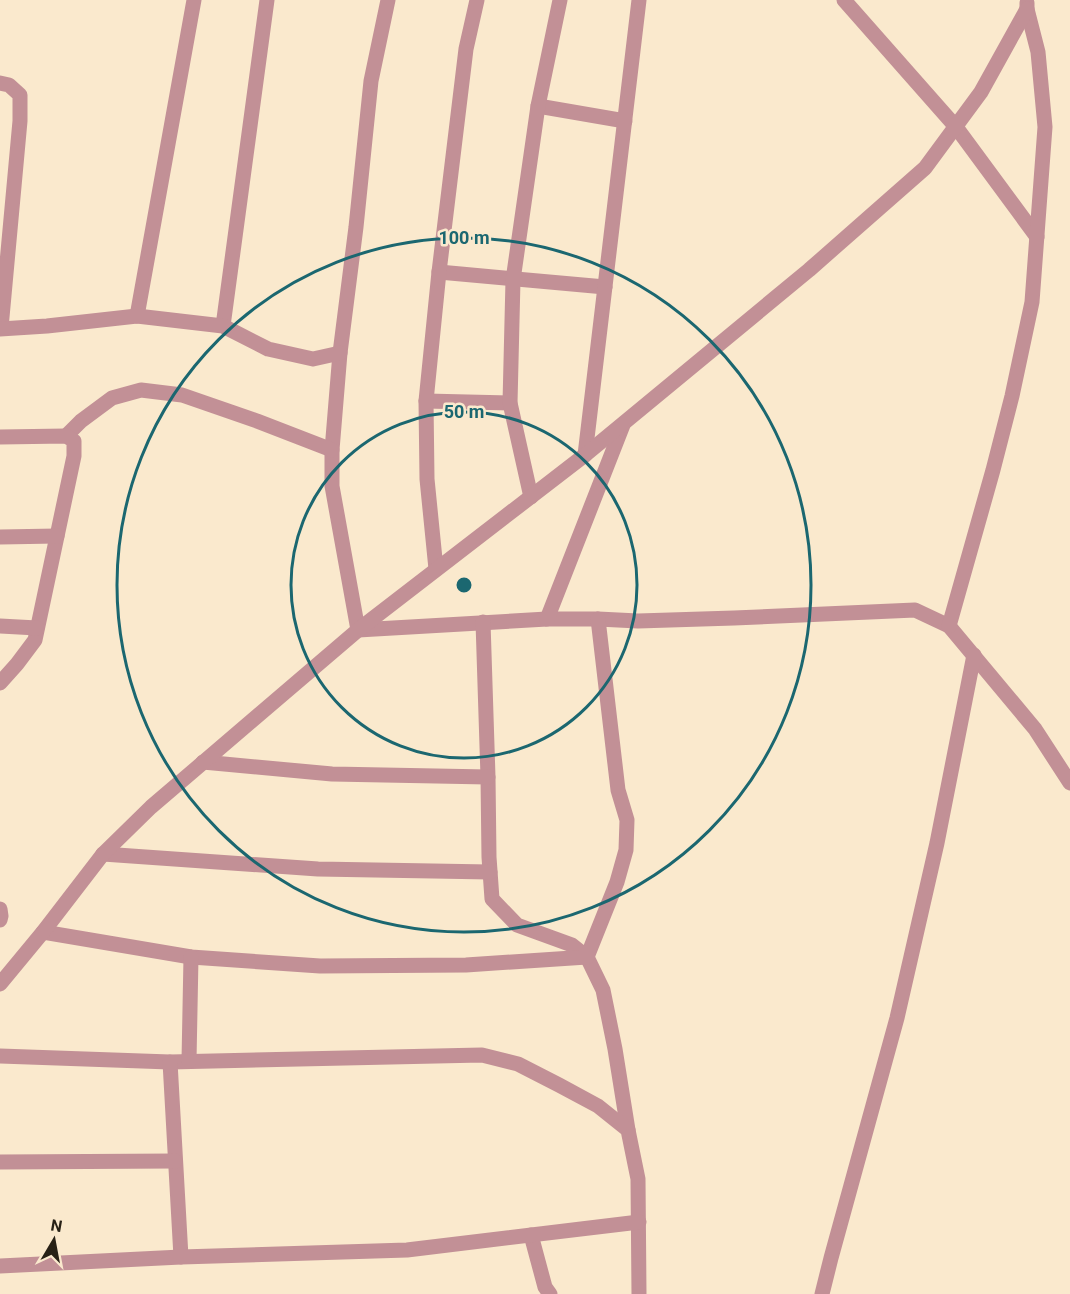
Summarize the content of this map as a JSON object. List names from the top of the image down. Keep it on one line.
{"north":"top","rings":["100 m","50 m"]}
